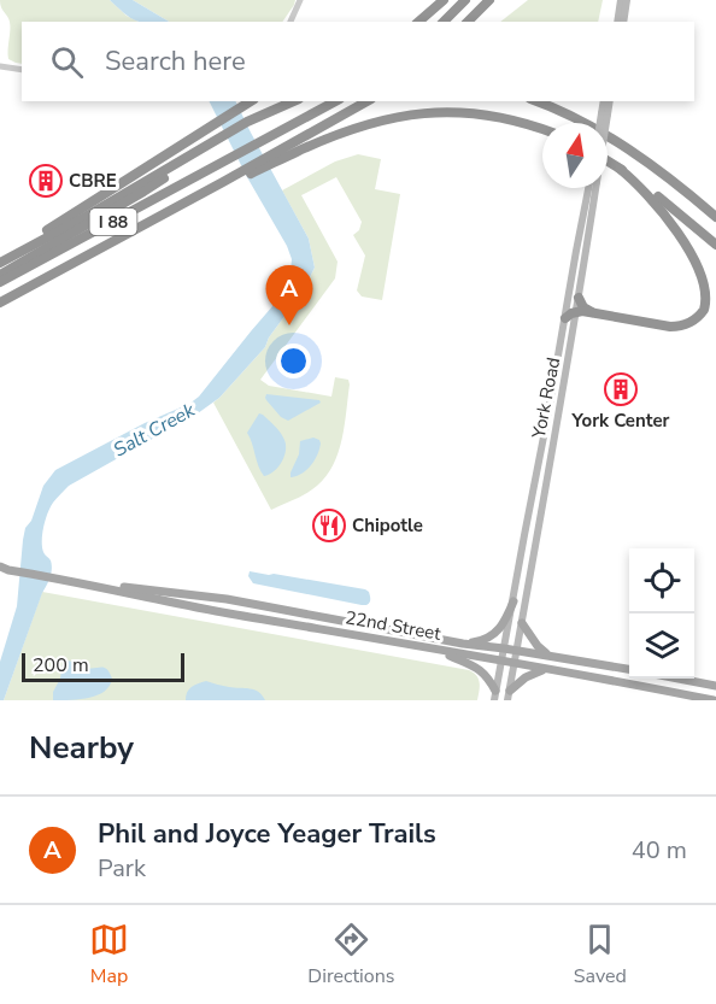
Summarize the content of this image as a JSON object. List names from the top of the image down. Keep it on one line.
{"streets":{"highway":["I 88"],"main road":["York Road","22nd Street"]},"crossings":[["York Road","22nd Street"]],"water":["Salt Creek"],"places":{"building":["CBRE","York Center"],"restaurant":["Chipotle"]},"scale_bar":"200 m","north":"top","page":{"search":"Search here","pins":"A","scale":"200 m","heading":"Nearby","list":[{"mark":"A","name":"Phil and Joyce Yeager Trails","note":"Park","value":"40 m"}],"nav":["Map","Directions","Saved"]}}
